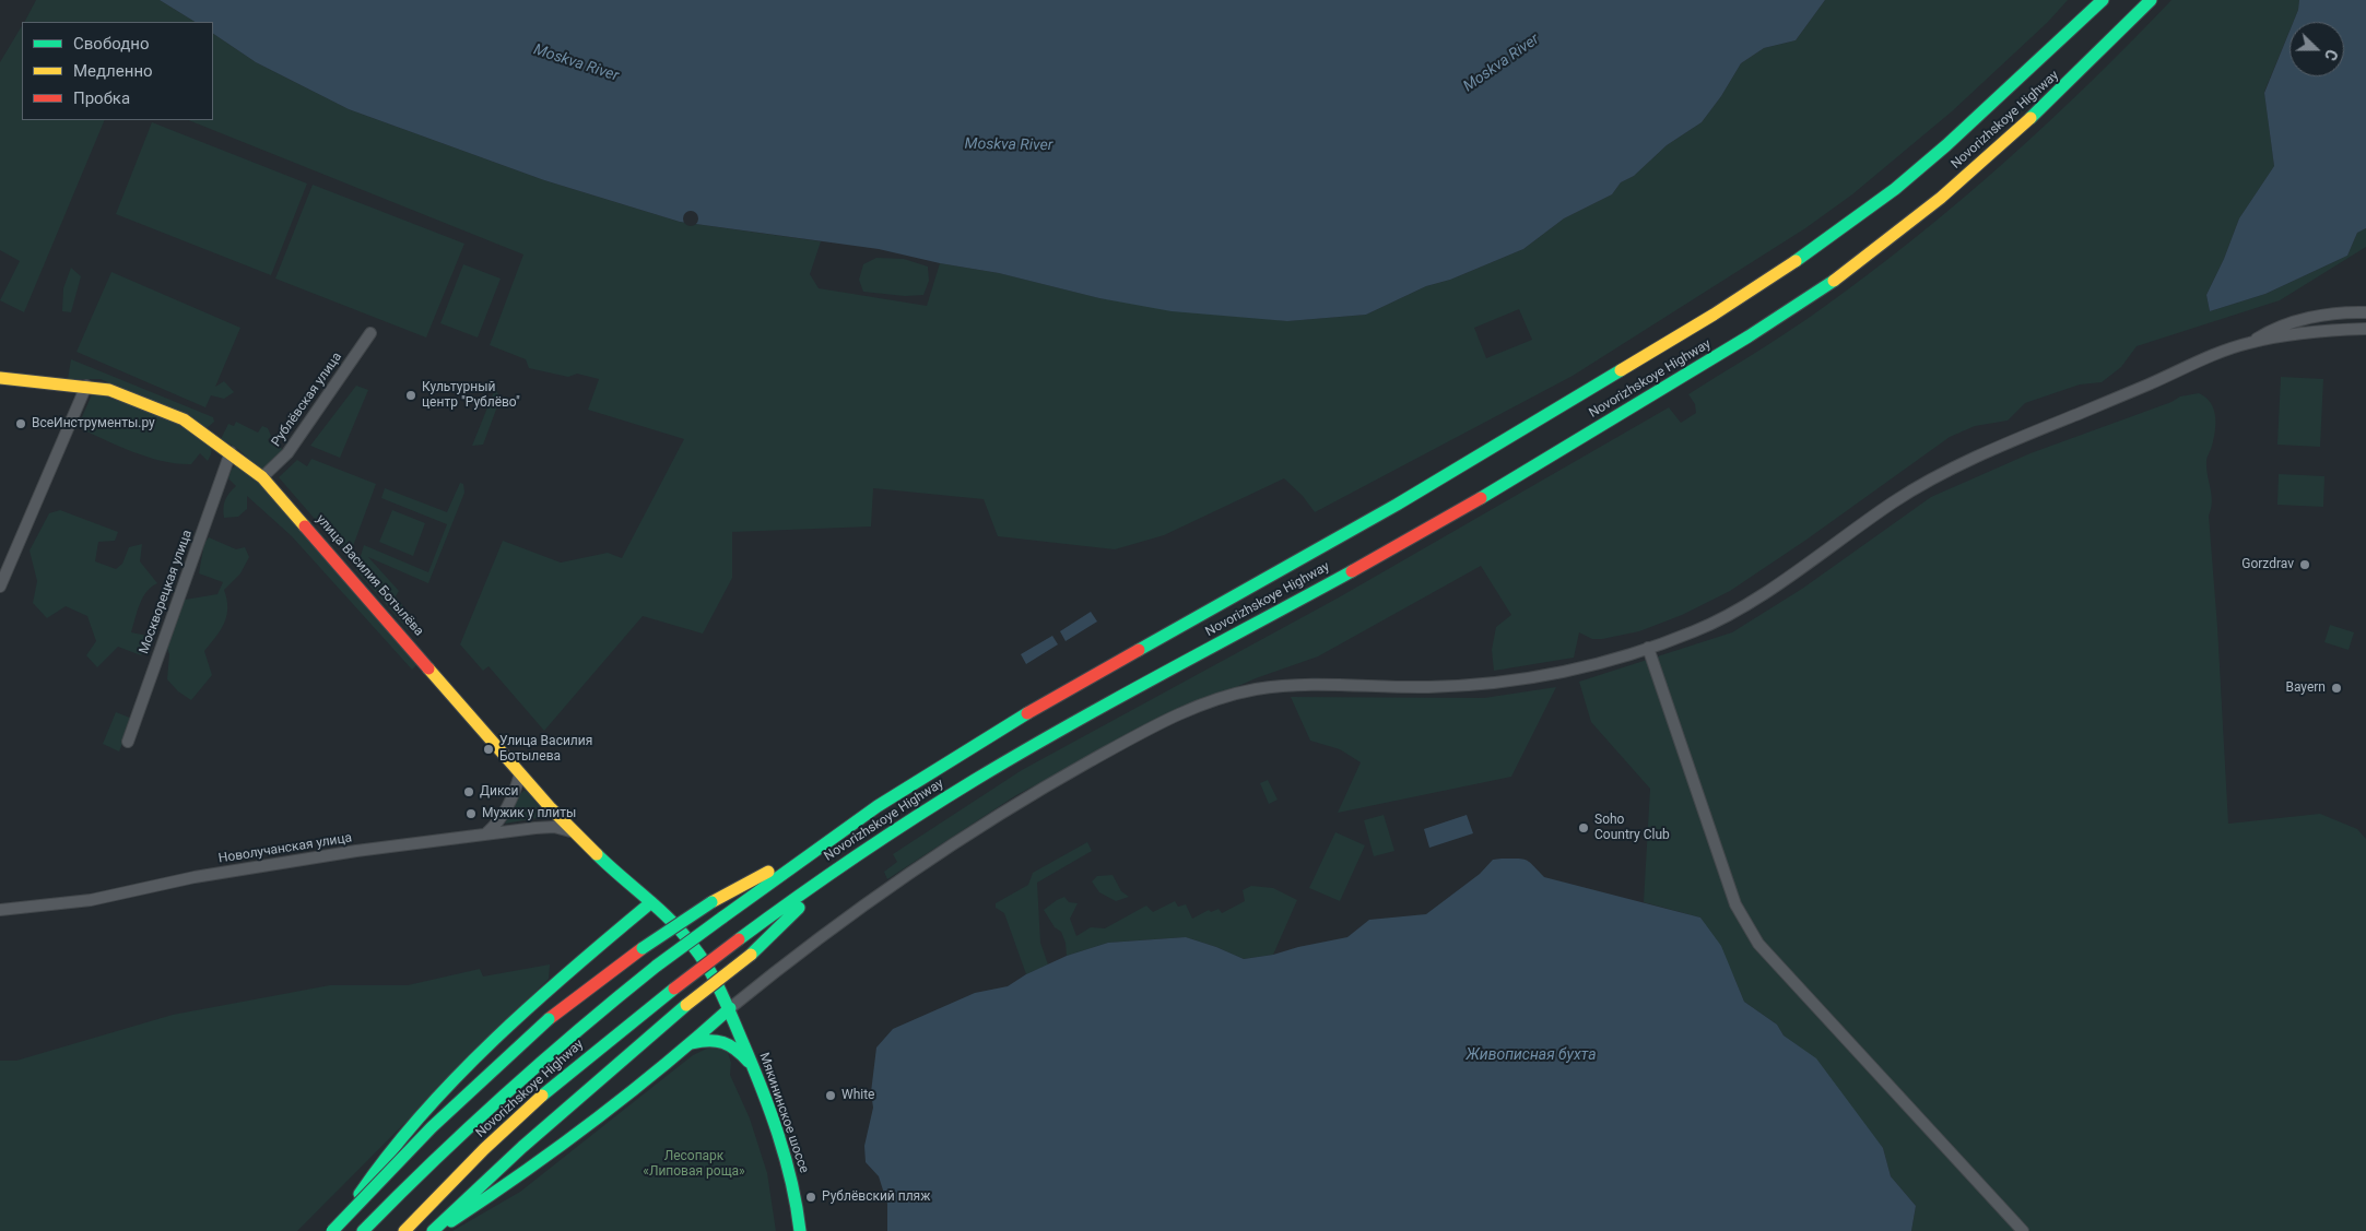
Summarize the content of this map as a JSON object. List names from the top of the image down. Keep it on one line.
{"streets":{"main road":["Novorizhskoye Highway","улица Василия Ботылёва","Мякининское шоссе"],"street":["Рублёвская улица","Москворецкая улица","Новолучанская улица"]},"crossings":[["Рублёвская улица","улица Василия Ботылёва"],["улица Василия Ботылёва","Москворецкая улица"],["улица Василия Ботылёва","Новолучанская улица"],["улица Василия Ботылёва","Мякининское шоссе"]],"water":["Moskva River","Живописная бухта"],"parks":["Лесопарк «Липовая роща»"],"places":["Культурный центр \"Рублёво\"","ВсеИнструменты.ру","Gorzdrav","Bayern","Улица Василия Ботылева","Дикси","Мужик у плиты","Soho Country Club","White","Рублёвский пляж"],"legend":["Свободно","Медленно","Пробка"],"north":"right"}
